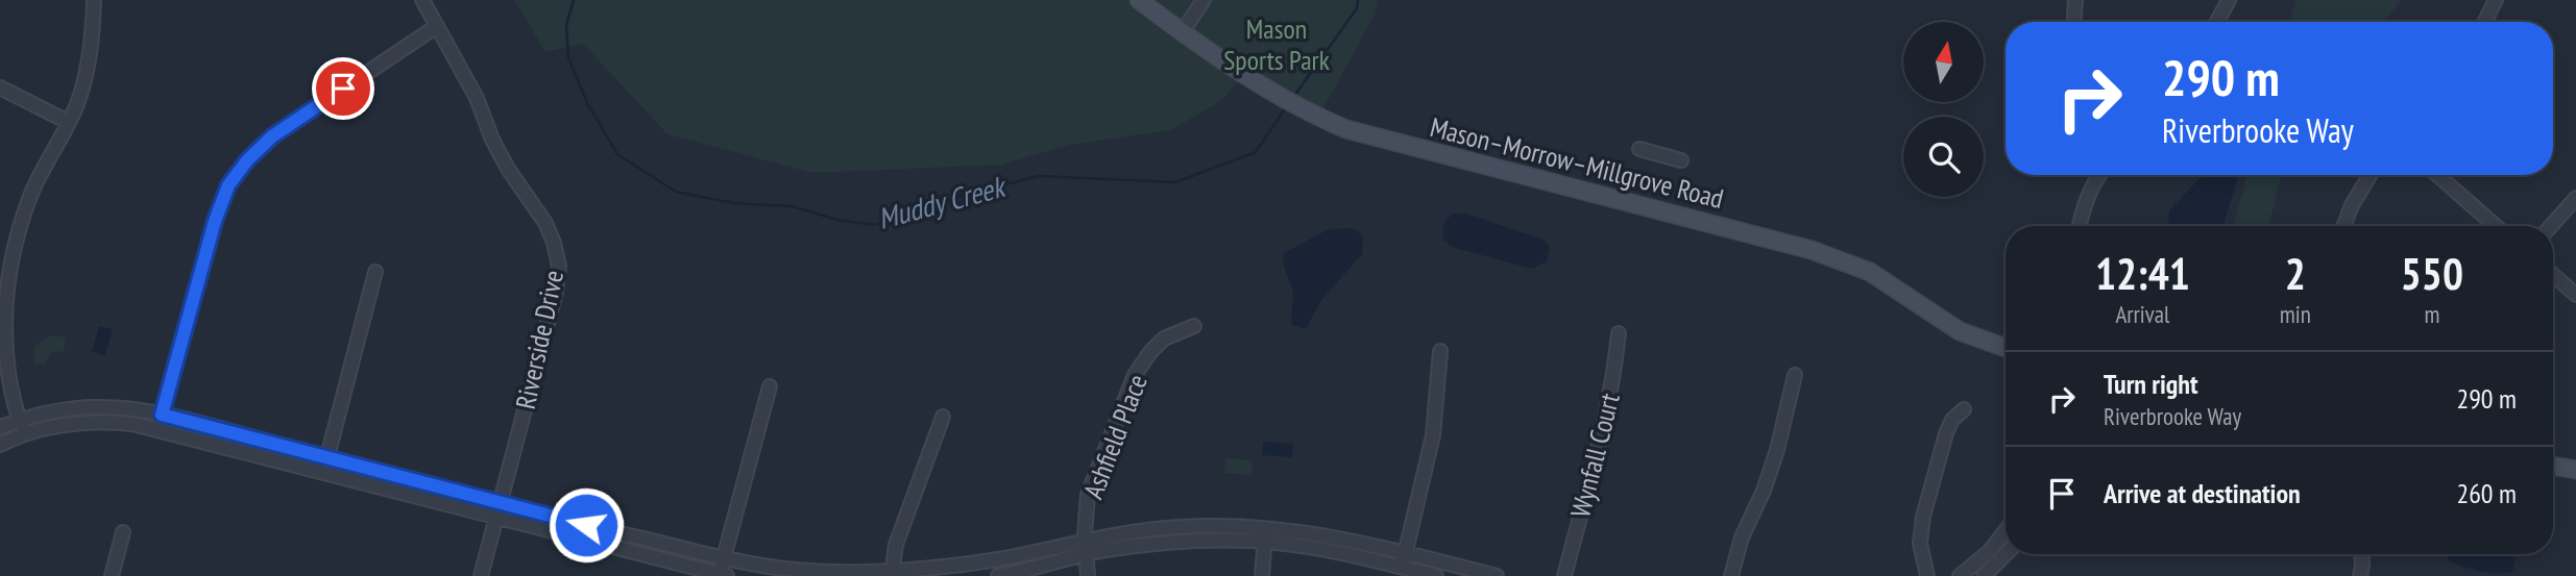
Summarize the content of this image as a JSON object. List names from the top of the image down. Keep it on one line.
{"streets":{"street":["Mason–Morrow–Millgrove Road","Riverside Drive","Ashfield Place","Wynfall Court"]},"water":["Muddy Creek"],"parks":["Mason Sports Park"],"north":"top","page":{"turn":["290 m","Riverbrooke Way"],"eta":["12:41","Arrival","2","min","550","m"],"list":[{"name":"Turn right","note":"Riverbrooke Way","value":"290 m"},{"name":"Arrive at destination","value":"260 m"}]}}
